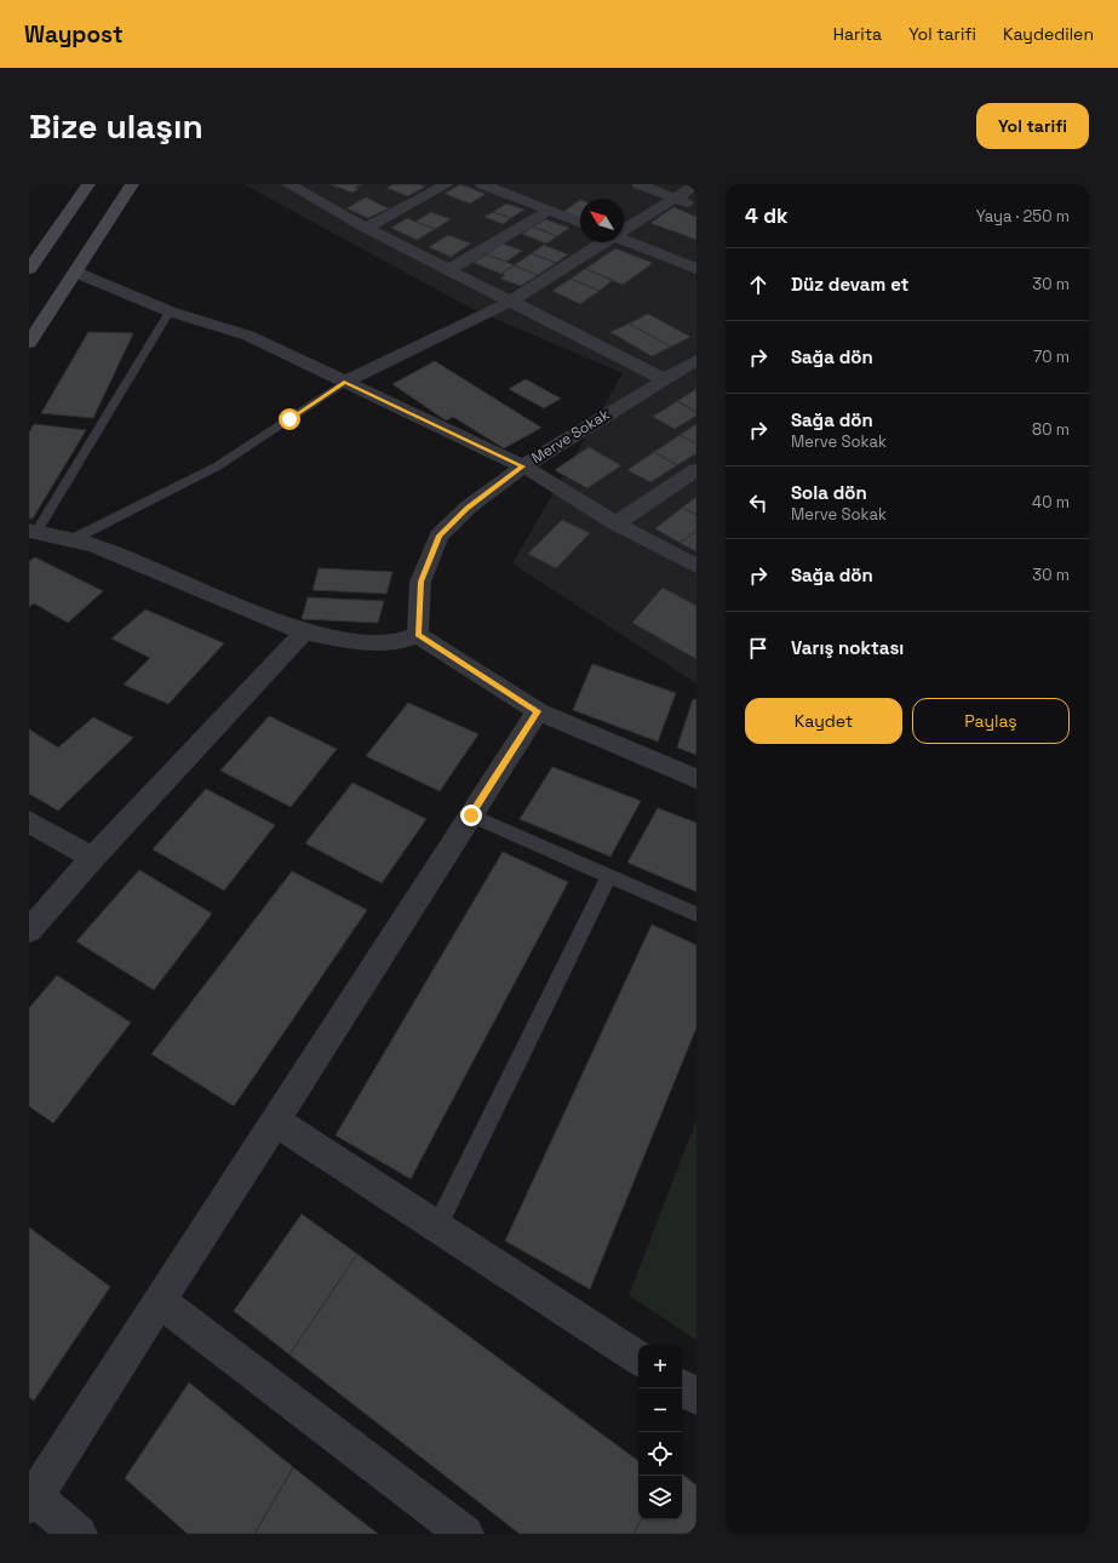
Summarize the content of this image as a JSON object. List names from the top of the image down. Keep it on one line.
{"streets":{"street":["Merve Sokak"]},"north":"top left","page":{"header":"Waypost","nav":["Harita","Yol tarifi","Kaydedilen"],"buttons":["Yol tarifi",["Kaydet","Paylaş"]],"title":"Bize ulaşın","heading":["4 dk","Yaya · 250 m"],"list":[["Düz devam et","30 m"],["Sağa dön","70 m"],["Sağa dön","Merve Sokak","80 m"],["Sola dön","Merve Sokak","40 m"],["Sağa dön","30 m"],"Varış noktası"],"map_buttons":["+","−"]}}
